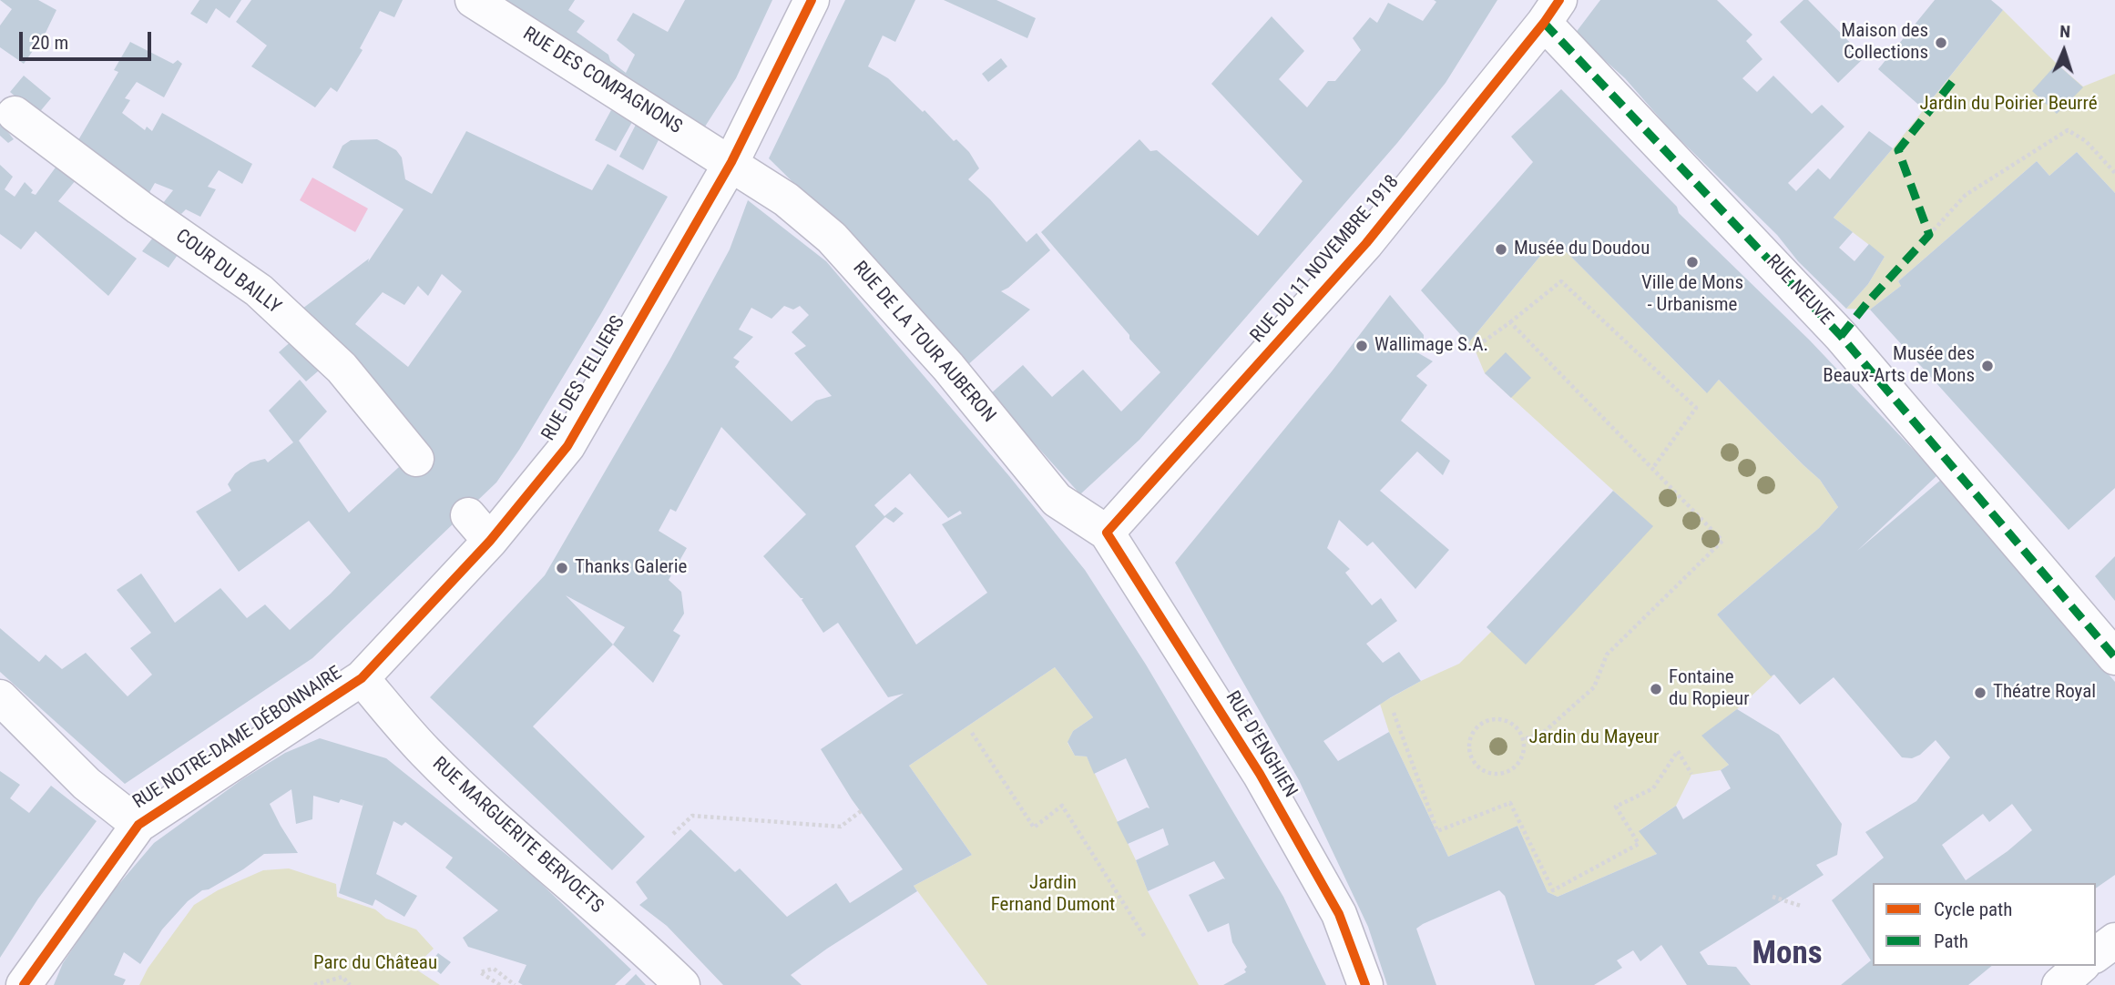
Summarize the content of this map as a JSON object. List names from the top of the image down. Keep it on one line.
{"streets":{"street":["RUE DES COMPAGNONS","RUE DU 11 NOVEMBRE 1918","COUR DU BAILLY","RUE NEUVE","RUE DE LA TOUR AUBERON","RUE DES TELLIERS","RUE NOTRE-DAME DÉBONNAIRE","RUE D'ENGHIEN","RUE MARGUERITE BERVOETS"]},"crossings":[["RUE DES COMPAGNONS","RUE DE LA TOUR AUBERON"],["RUE DES COMPAGNONS","RUE DES TELLIERS"],["RUE DU 11 NOVEMBRE 1918","RUE NEUVE"],["RUE DU 11 NOVEMBRE 1918","RUE DE LA TOUR AUBERON"],["RUE DU 11 NOVEMBRE 1918","RUE D'ENGHIEN"],["RUE DE LA TOUR AUBERON","RUE DES TELLIERS"],["RUE DE LA TOUR AUBERON","RUE D'ENGHIEN"],["RUE DES TELLIERS","RUE NOTRE-DAME DÉBONNAIRE"],["RUE DES TELLIERS","RUE MARGUERITE BERVOETS"],["RUE NOTRE-DAME DÉBONNAIRE","RUE MARGUERITE BERVOETS"]],"districts":["Mons"],"parks":["Jardin du Poirier Beurré","Jardin du Mayeur","Jardin Fernand Dumont","Parc du Château"],"places":["Maison des Collections","Musée du Doudou","Ville de Mons - Urbanisme","Wallimage S.A.","Musée des Beaux-Arts de Mons","Thanks Galerie","Fontaine du Ropieur","Théatre Royal"],"legend":["Cycle path","Path"],"scale_bar":"20 m","north":"top"}
